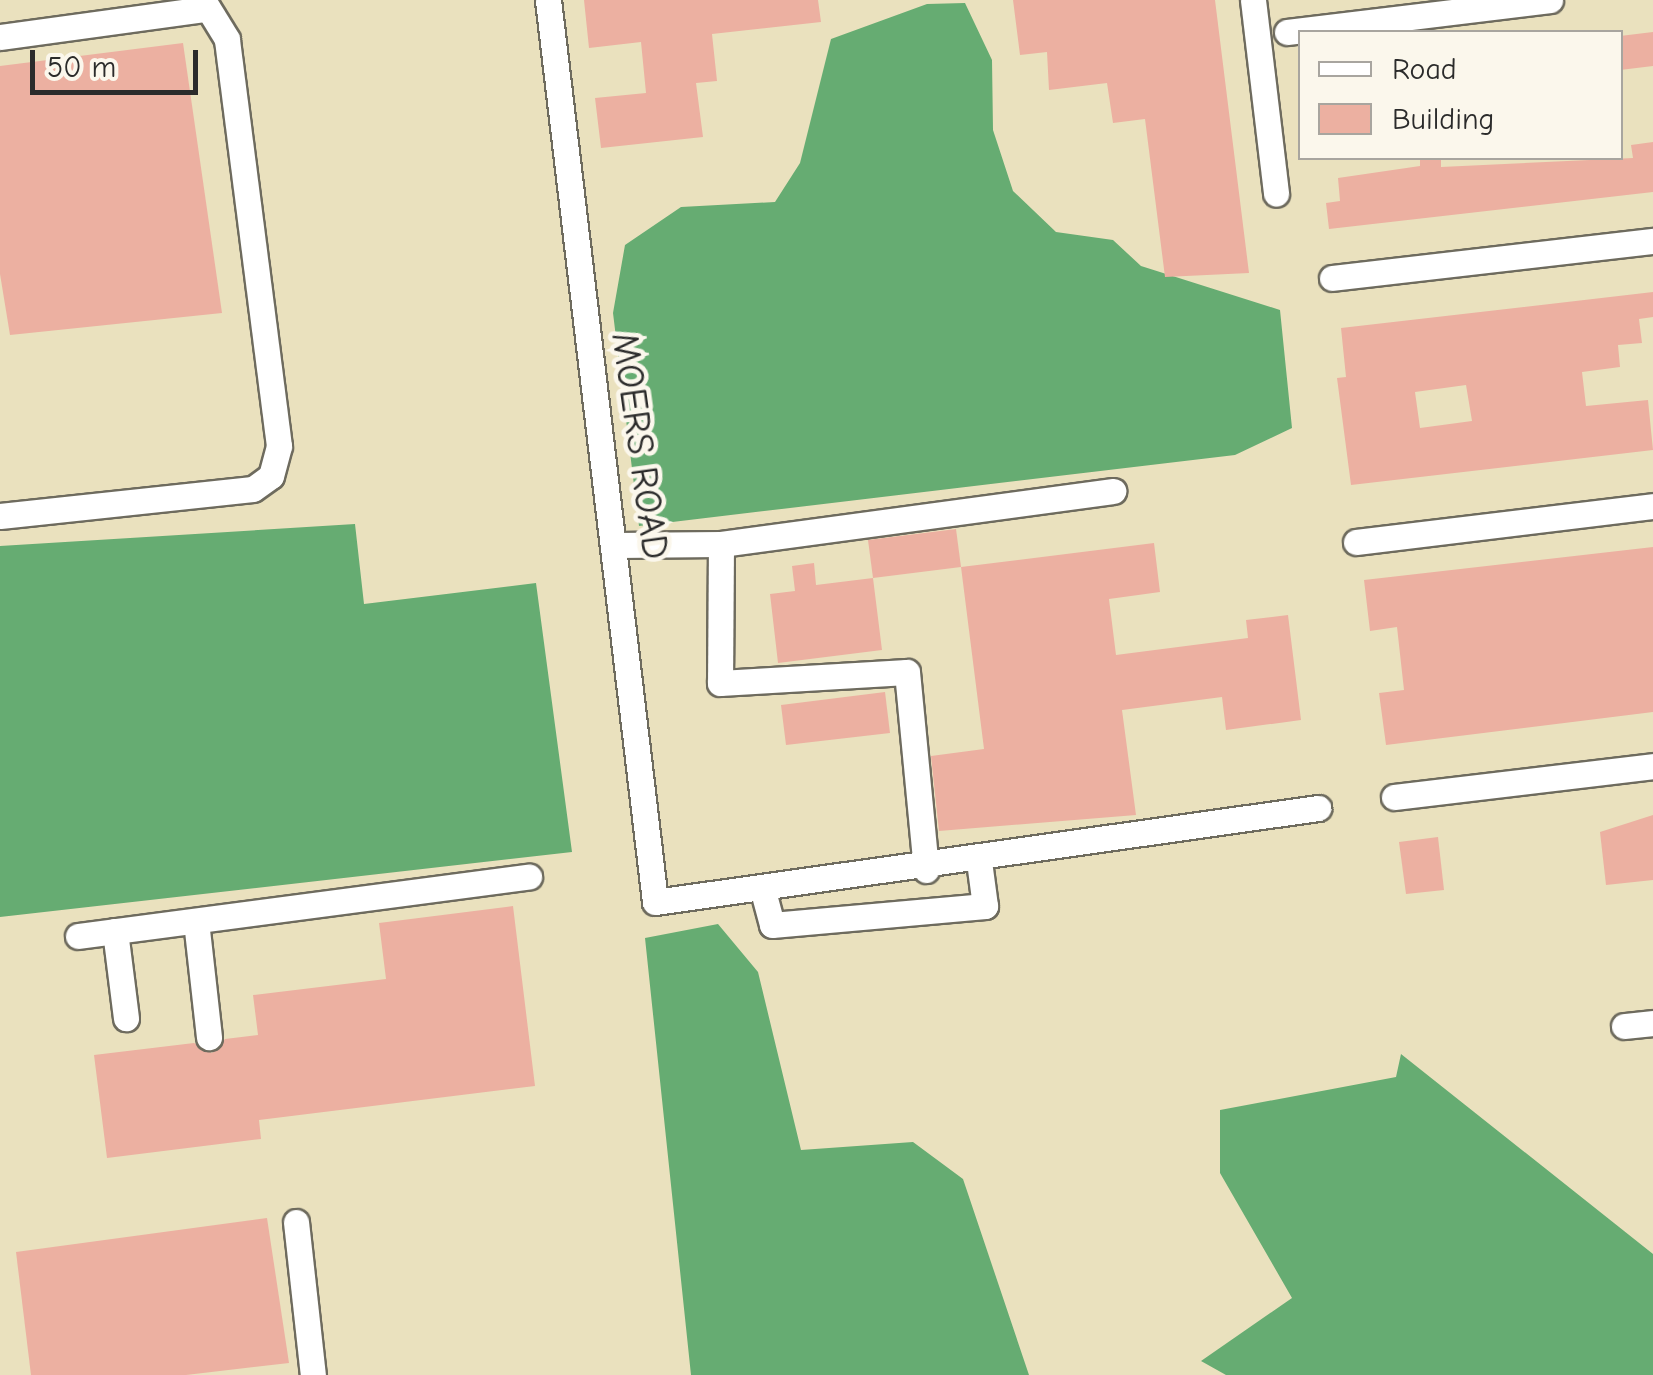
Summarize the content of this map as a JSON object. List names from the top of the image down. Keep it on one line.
{"streets":{"street":["MOERS ROAD"]},"legend":["Road","Building"],"scale_bar":"50 m"}
